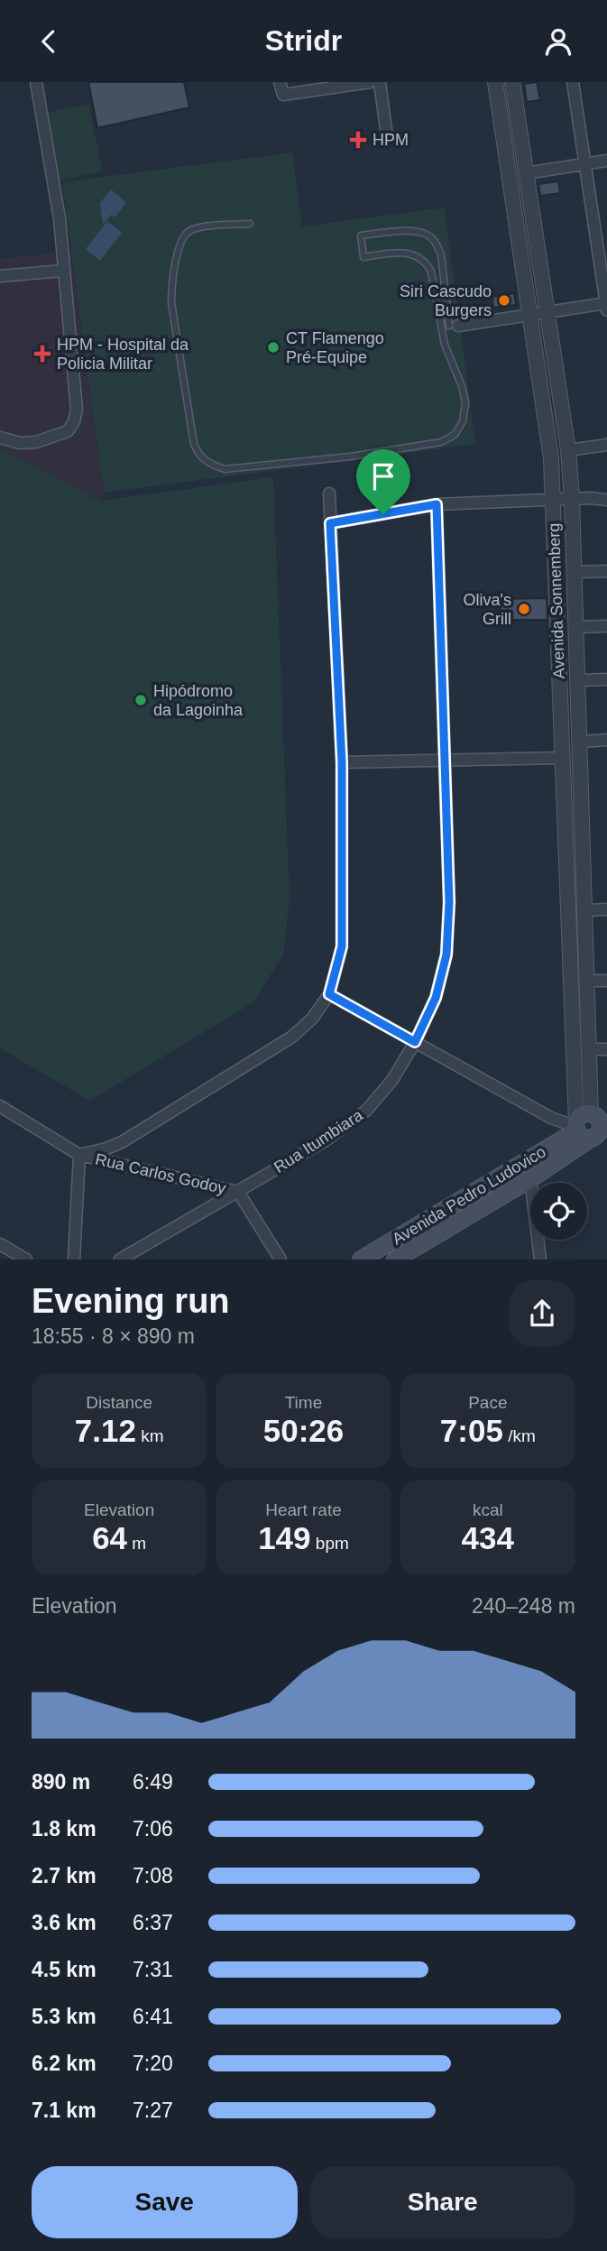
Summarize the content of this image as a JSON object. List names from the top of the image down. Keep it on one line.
{"streets":{"main road":["Avenida Pedro Ludovico"],"street":["Avenida Sonnemberg","Rua Itumbiara","Rua Carlos Godoy"]},"crossings":[["Avenida Sonnemberg","Avenida Pedro Ludovico"],["Rua Itumbiara","Rua Carlos Godoy"]],"places":{"health":["HPM","HPM - Hospital da Policia Militar"],"other":["Siri Cascudo Burgers","CT Flamengo Pré-Equipe","Oliva's Grill","Hipódromo da Lagoinha"]},"page":{"header":"Stridr","heading":["Evening run","18:55 · 8 × 890 m"],"stats":[["Distance","7.12 km"],["Time","50:26"],["Pace","7:05 /km"],["Elevation","64 m"],["Heart rate","149 bpm"],["kcal","434"]],"chart":["Elevation","240–248 m"],"list":[{"name":"890 m","note":"6:49"},{"name":"1.8 km","note":"7:06"},{"name":"2.7 km","note":"7:08"},{"name":"3.6 km","note":"6:37"},{"name":"4.5 km","note":"7:31"},{"name":"5.3 km","note":"6:41"},{"name":"6.2 km","note":"7:20"},{"name":"7.1 km","note":"7:27"}],"buttons":["Save","Share"]}}
